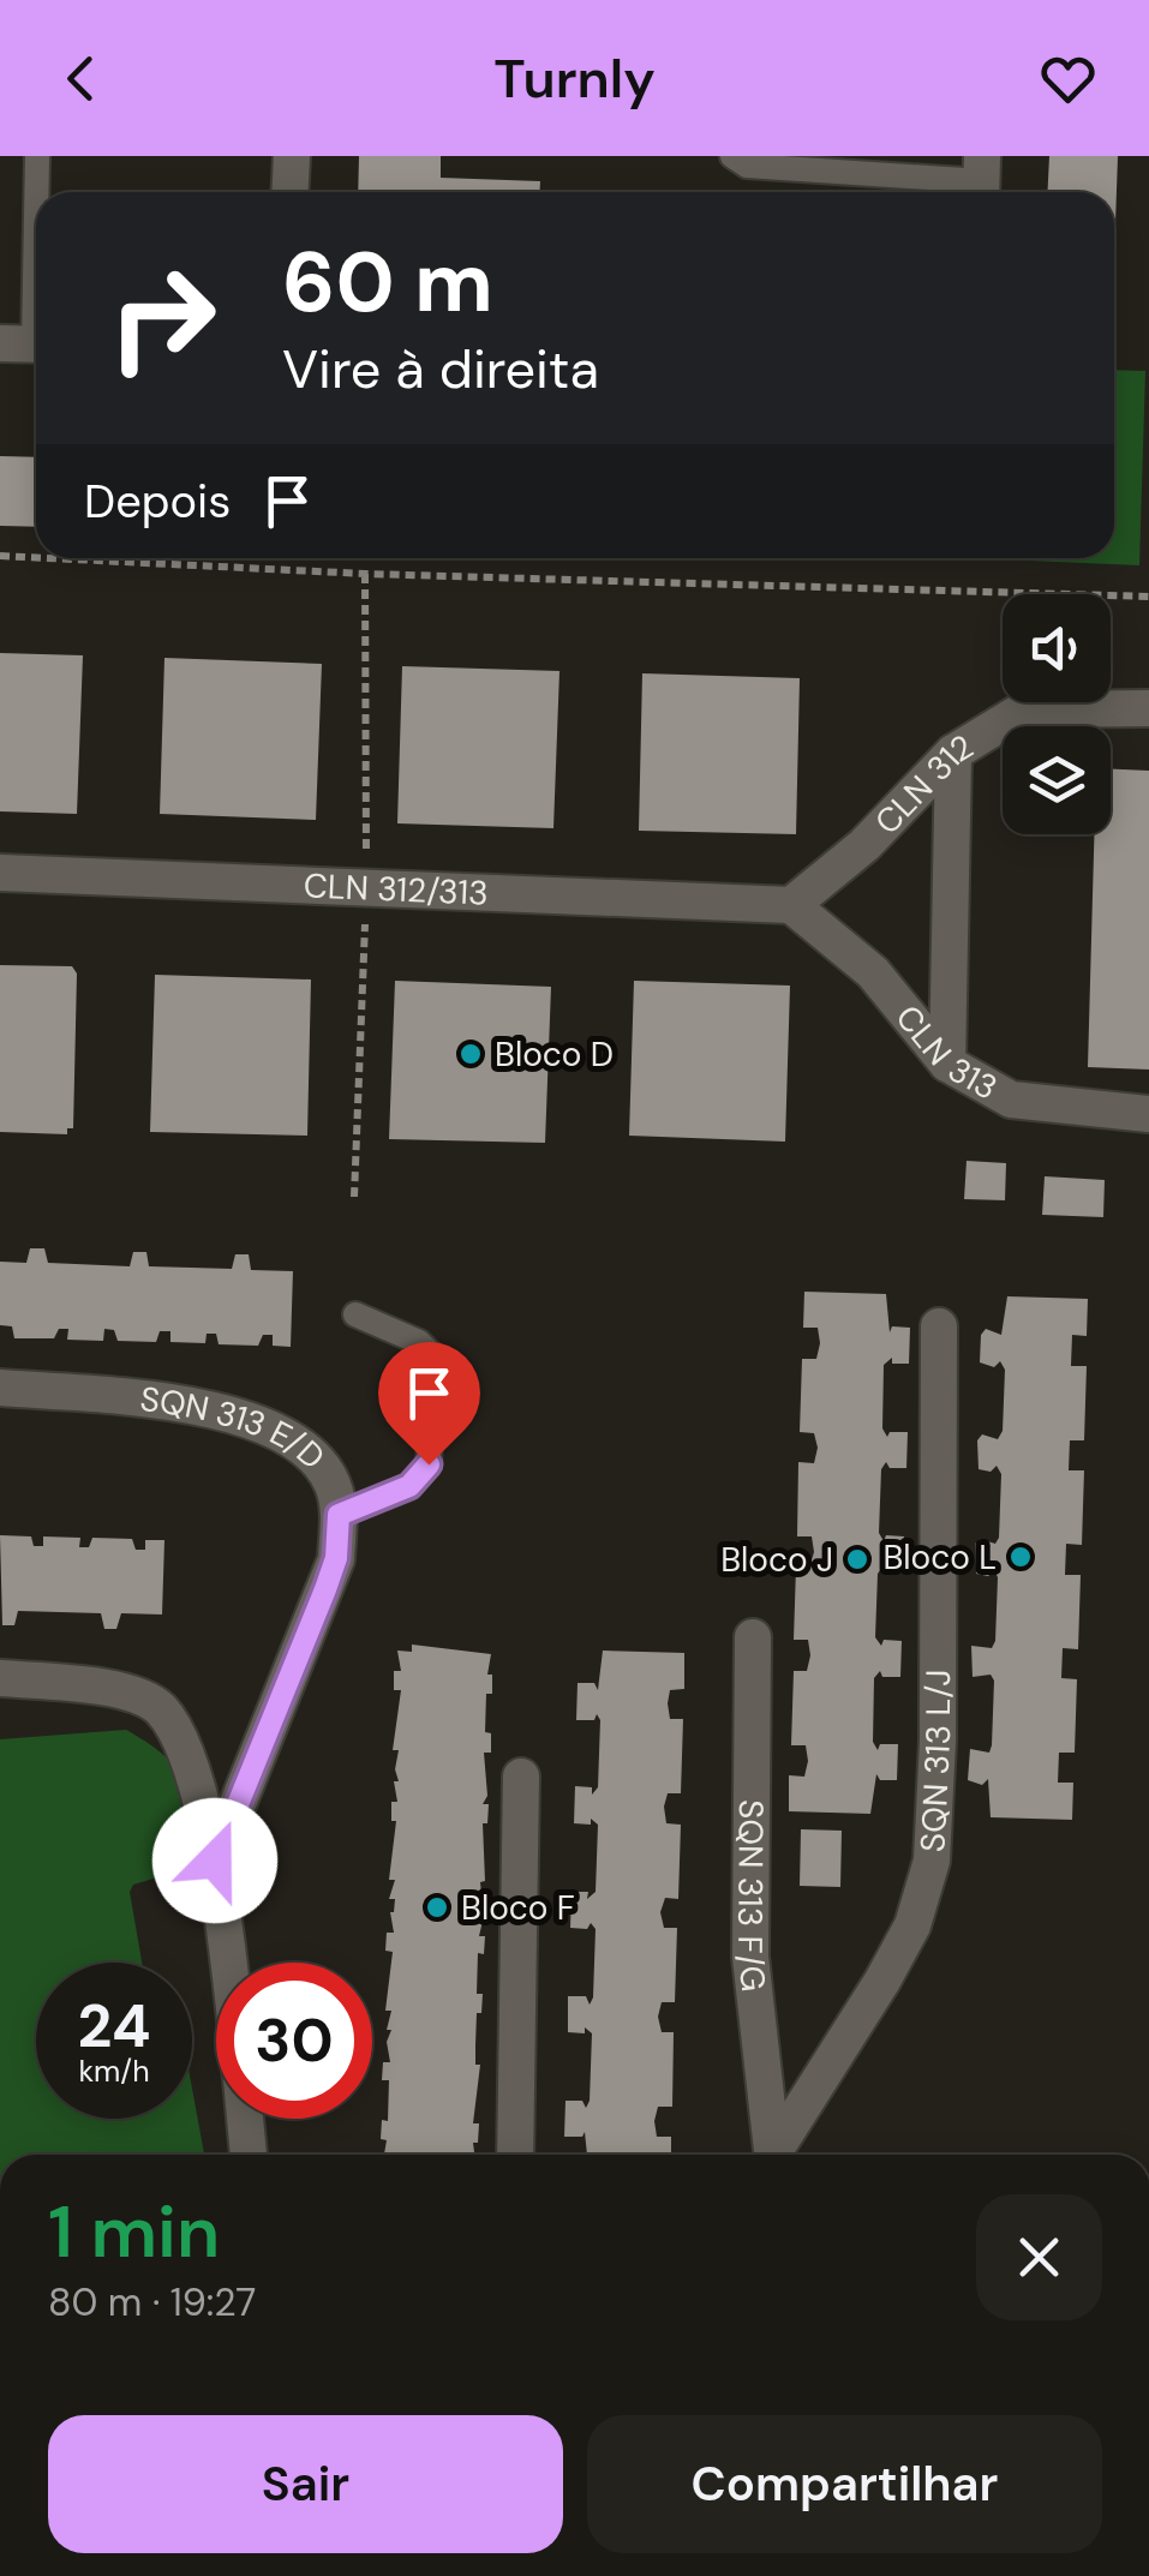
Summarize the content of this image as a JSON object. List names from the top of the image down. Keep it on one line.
{"streets":{"street":["CLN 312","CLN 312/313","CLN 313","SQN 313 E/D","SQN 313 L/J","SQN 313 F/G"]},"crossings":[["CLN 312","CLN 312/313"],["CLN 312","CLN 313"],["CLN 312/313","CLN 313"]],"places":["Bloco D","Bloco L","Bloco J","Bloco F"],"page":{"header":"Turnly","turn":["60 m","Vire à direita"],"then":"Depois","speed":"24 km/h","limit":"30","heading":["1 min","80 m · 19:27"],"buttons":["Sair","Compartilhar"]}}
